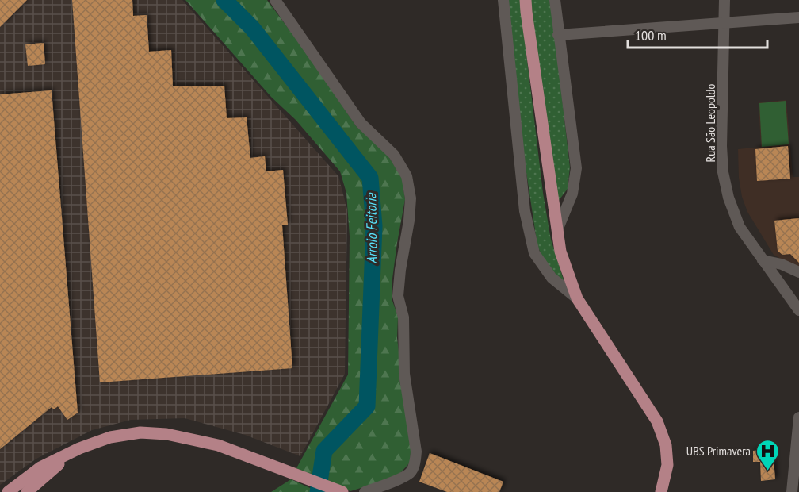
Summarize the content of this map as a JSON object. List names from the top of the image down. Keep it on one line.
{"streets":{"street":["Rua São Leopoldo"]},"water":["Arroio Feitoria"],"places":{"hospital":["UBS Primavera"]},"scale_bar":"100 m"}
